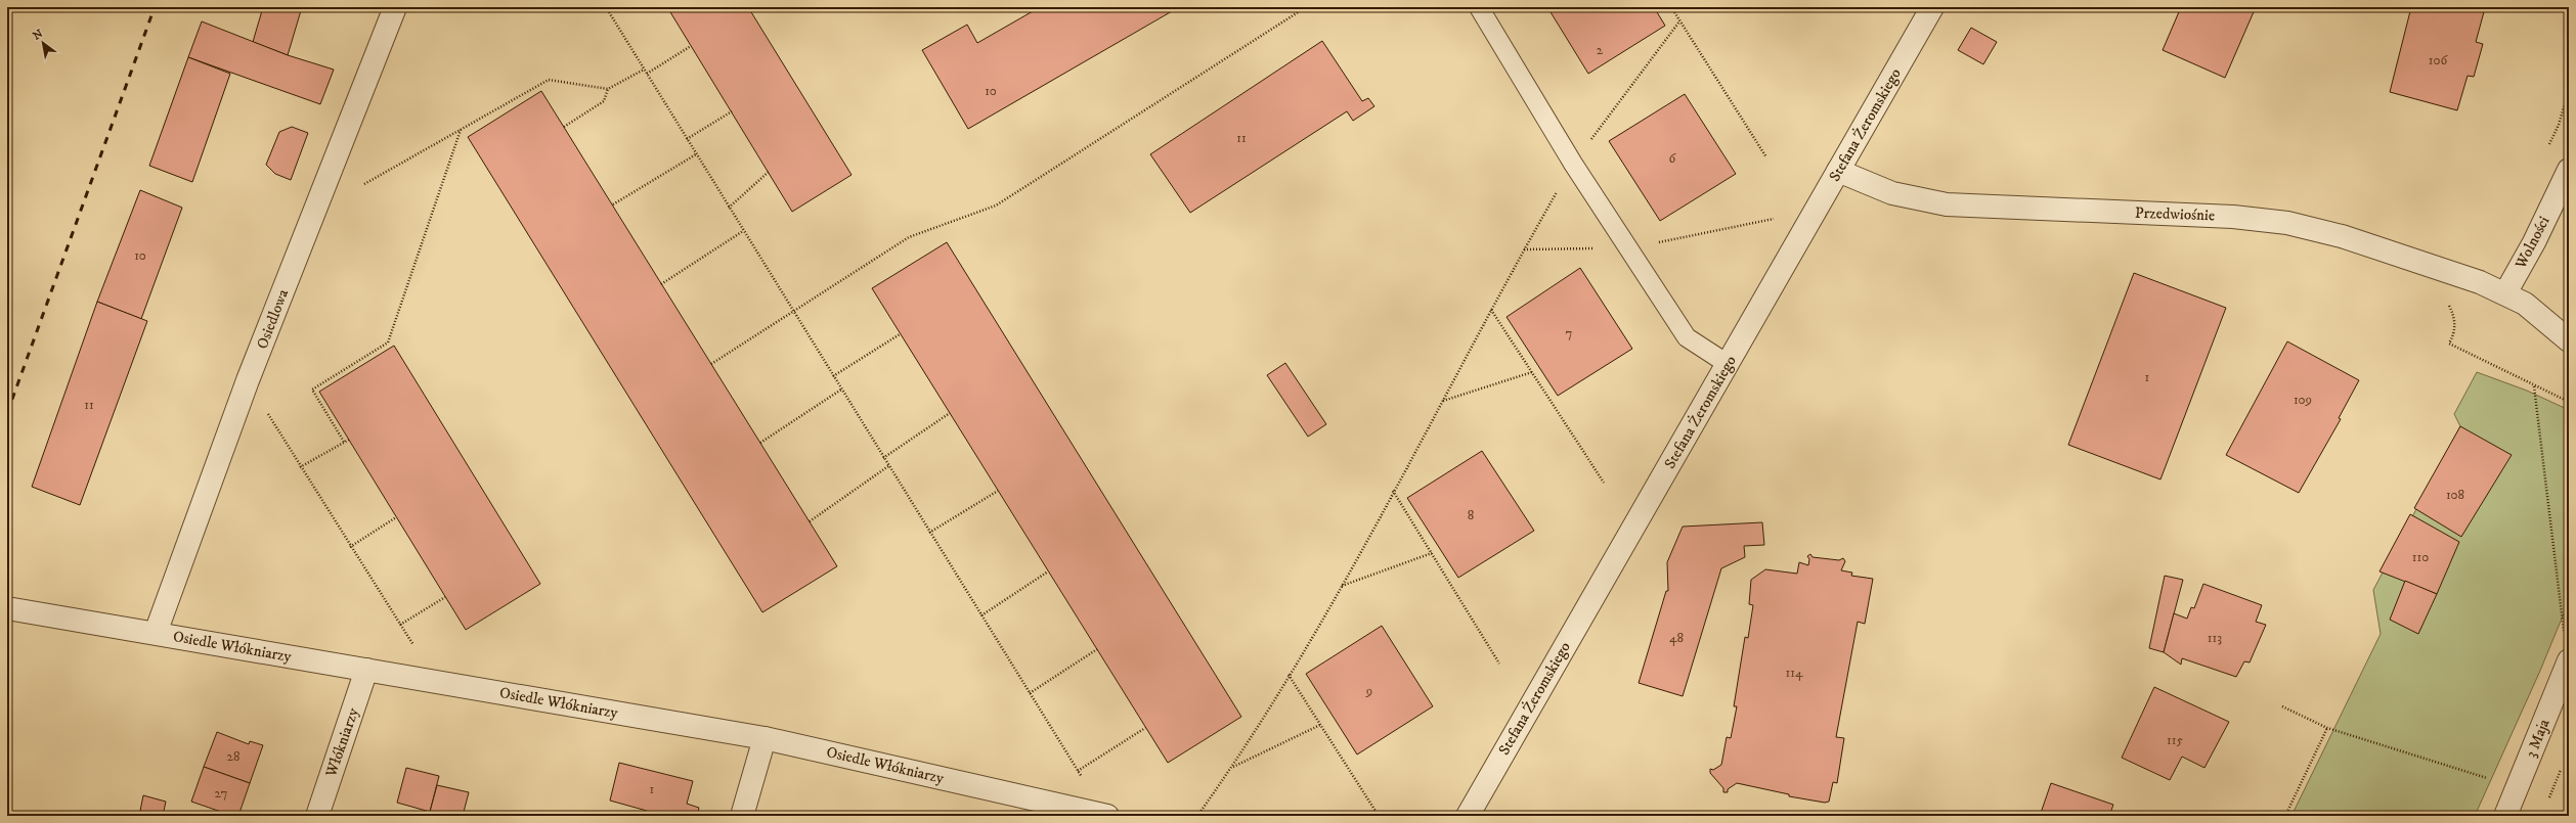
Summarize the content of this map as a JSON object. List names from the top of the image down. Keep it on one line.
{"streets":{"street":["Stefana Żeromskiego","Przedwiośnie","Wolności","Osiedlowa","Osiedle Włókniarzy","3 Maja","Włókniarzy"]},"crossings":[["Stefana Żeromskiego","Przedwiośnie"],["Przedwiośnie","Wolności"],["Osiedlowa","Osiedle Włókniarzy"],["Osiedle Włókniarzy","Włókniarzy"]],"house_numbers":["2","106","10","11","6","10","7","1","109","11","108","8","110","48","113","114","9","115","28","1","27"],"north":"top left"}
